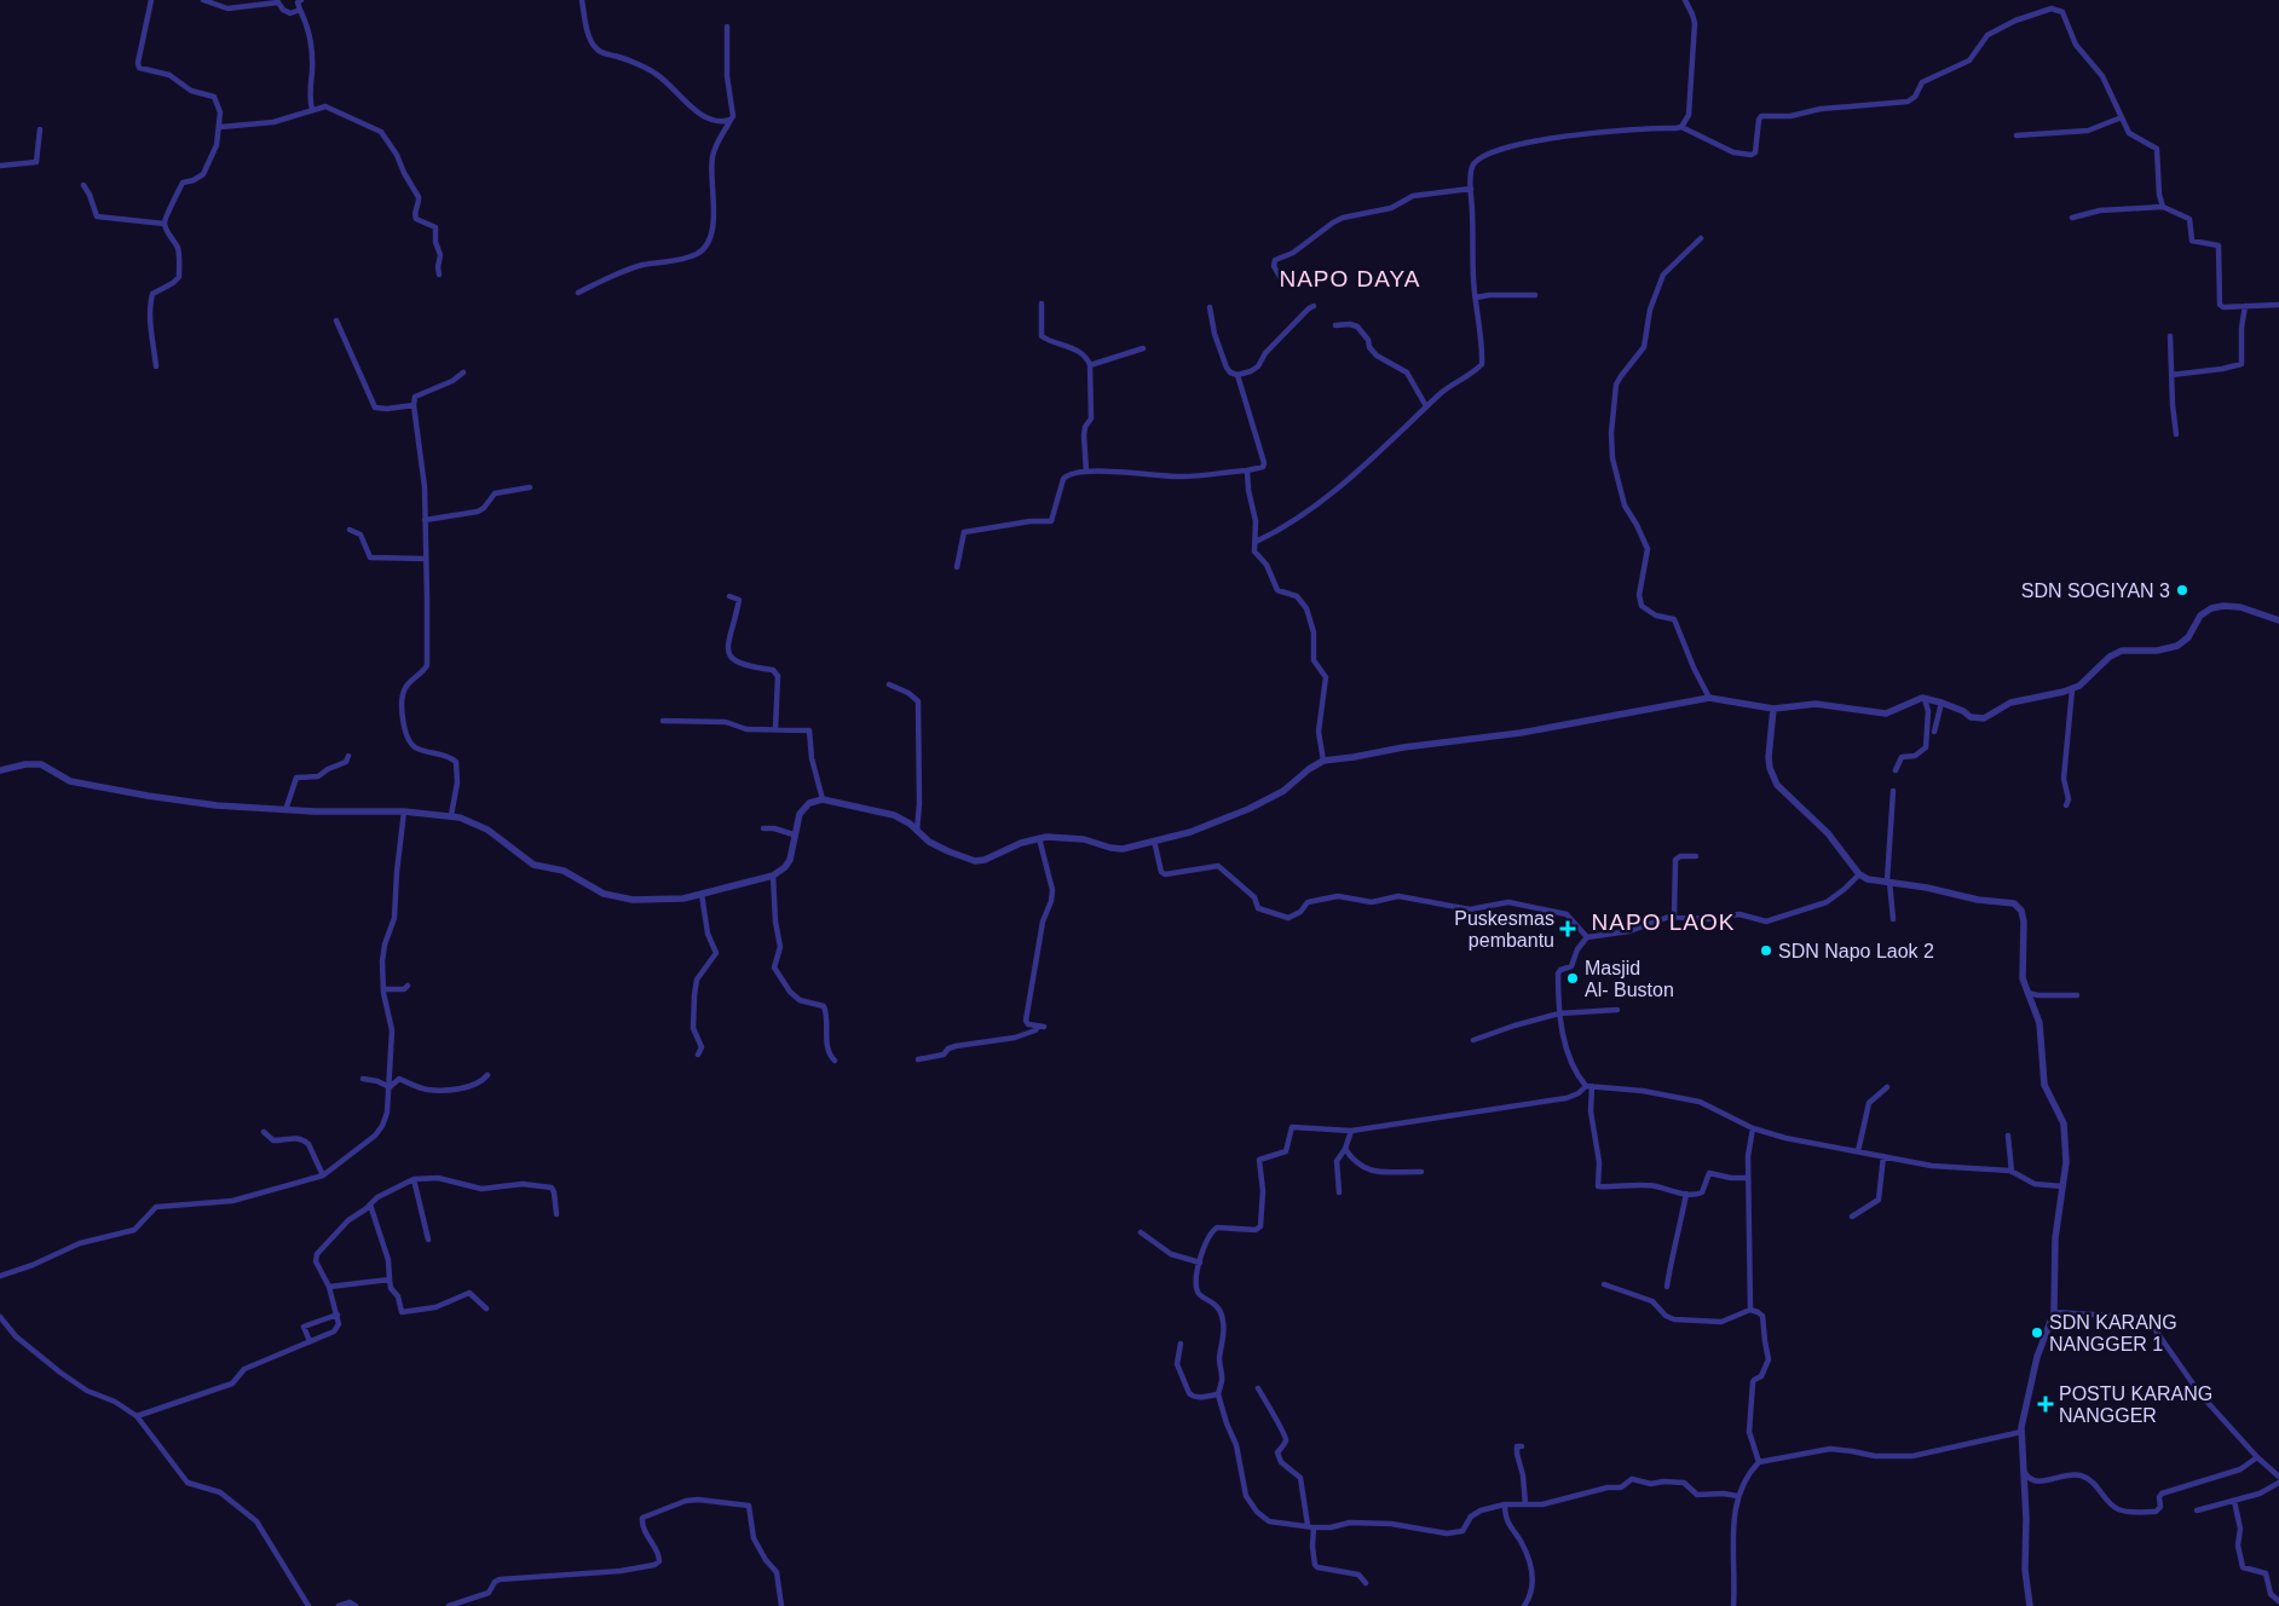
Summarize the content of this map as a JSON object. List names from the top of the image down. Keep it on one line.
{"districts":["NAPO DAYA","NAPO LAOK"],"places":{"other":["SDN SOGIYAN 3","SDN Napo Laok 2","Masjid Al- Buston","SDN KARANG NANGGER 1"],"health":["Puskesmas pembantu","POSTU KARANG NANGGER"]}}
